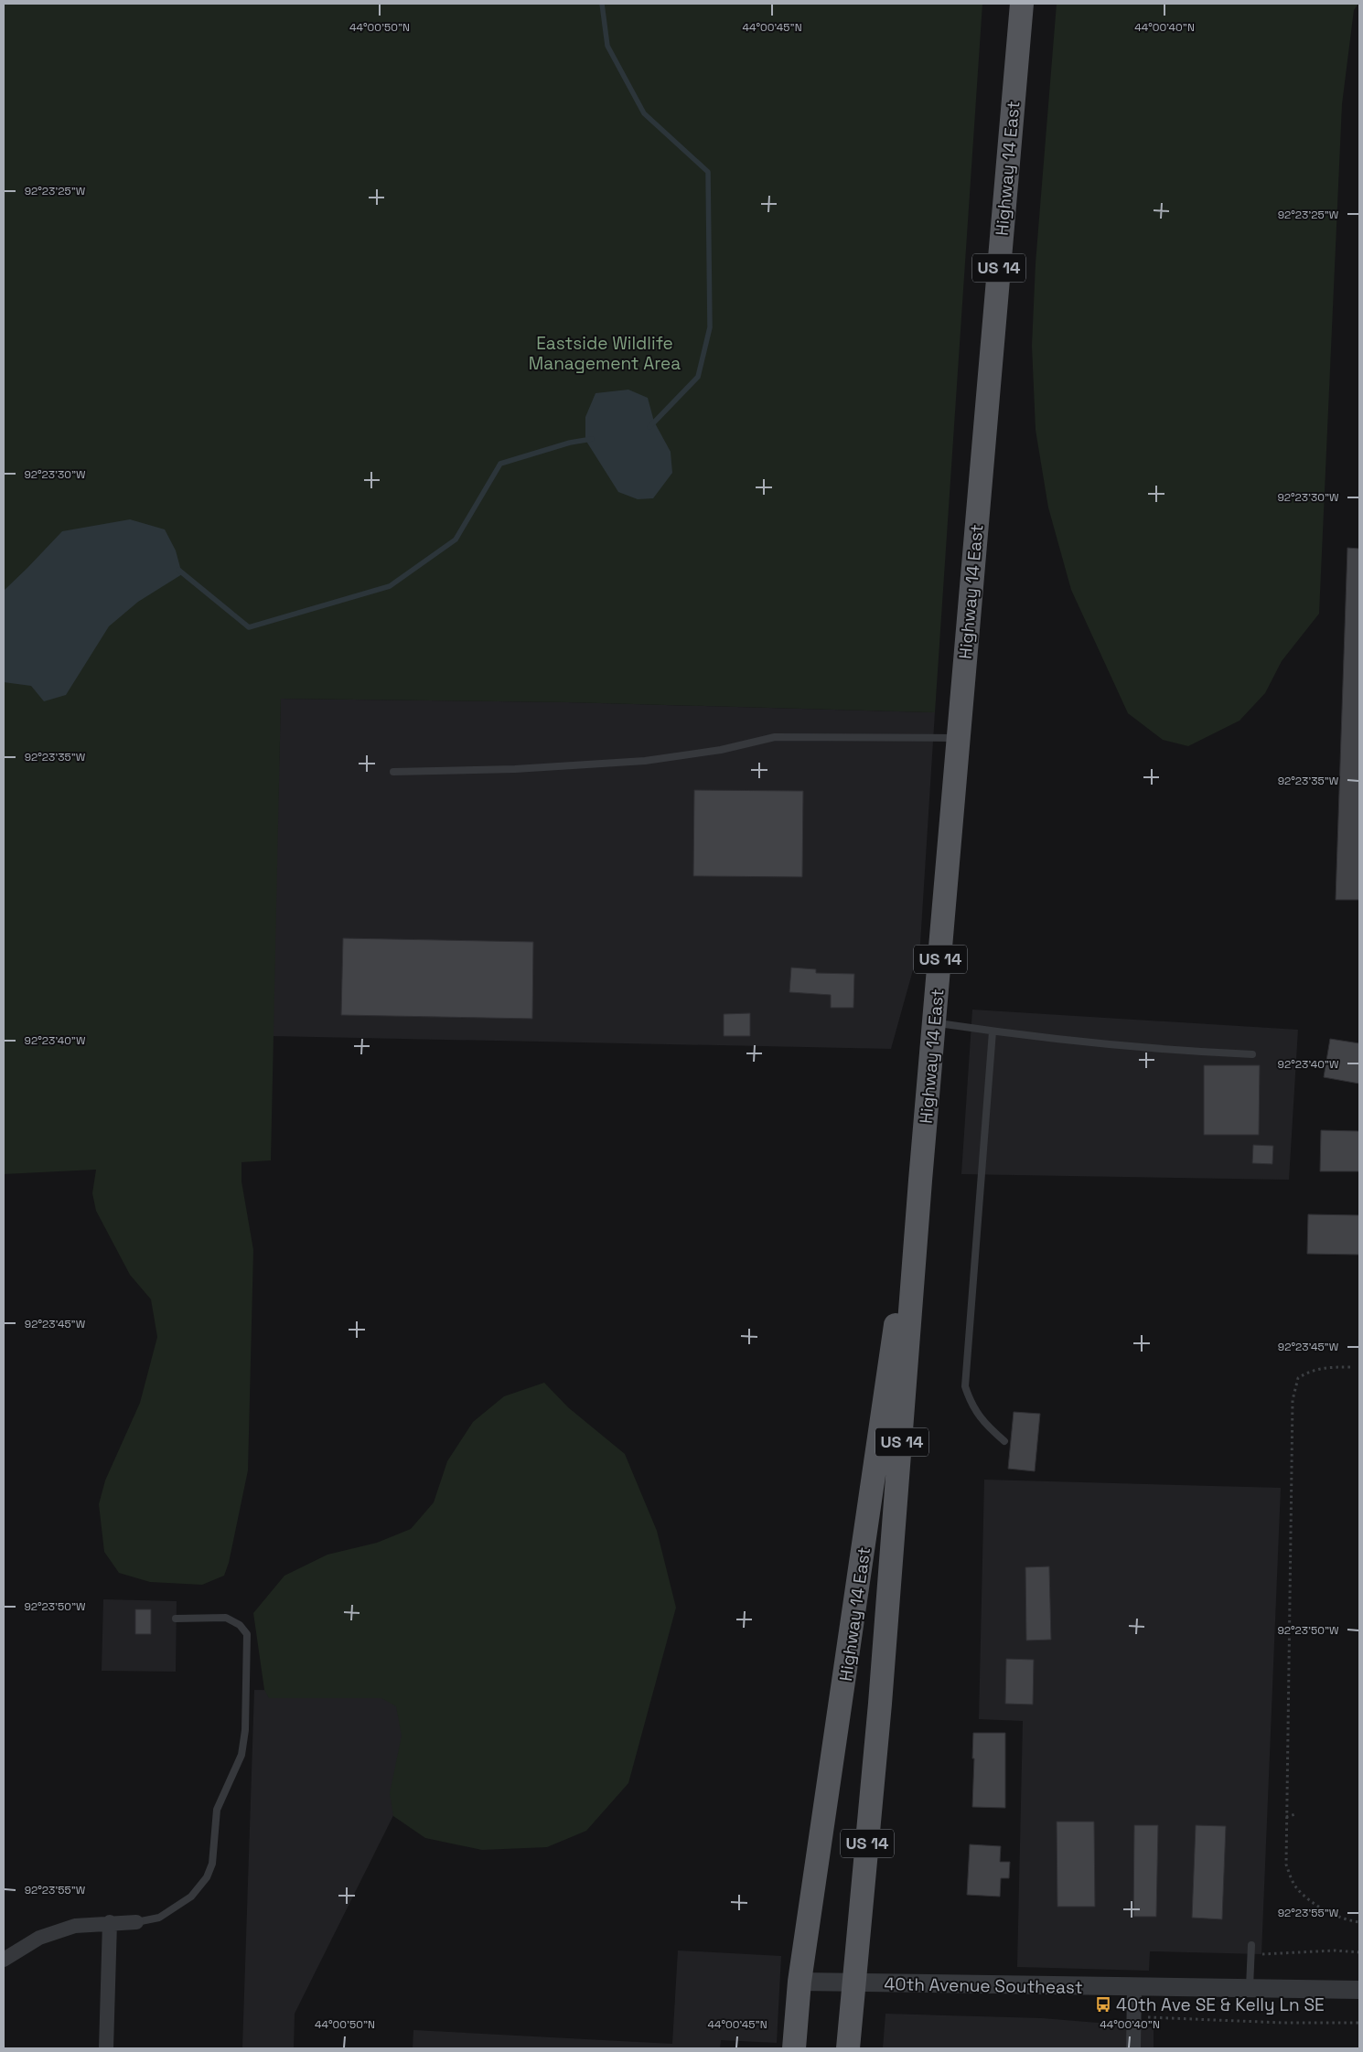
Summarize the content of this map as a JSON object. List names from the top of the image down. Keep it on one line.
{"streets":{"main road":["Highway 14 East","US 14"],"street":["40th Avenue Southeast"]},"crossings":[["Highway 14 East","40th Avenue Southeast"]],"parks":["Eastside Wildlife Management Area"],"places":{"bus stop":["40th Ave SE & Kelly Ln SE"]},"coordinates":["44°00'50\"N","44°00'45\"N","44°00'40\"N","92°23'25\"W","92°23'30\"W","92°23'35\"W","92°23'40\"W","92°23'45\"W","92°23'50\"W","92°23'55\"W"]}
